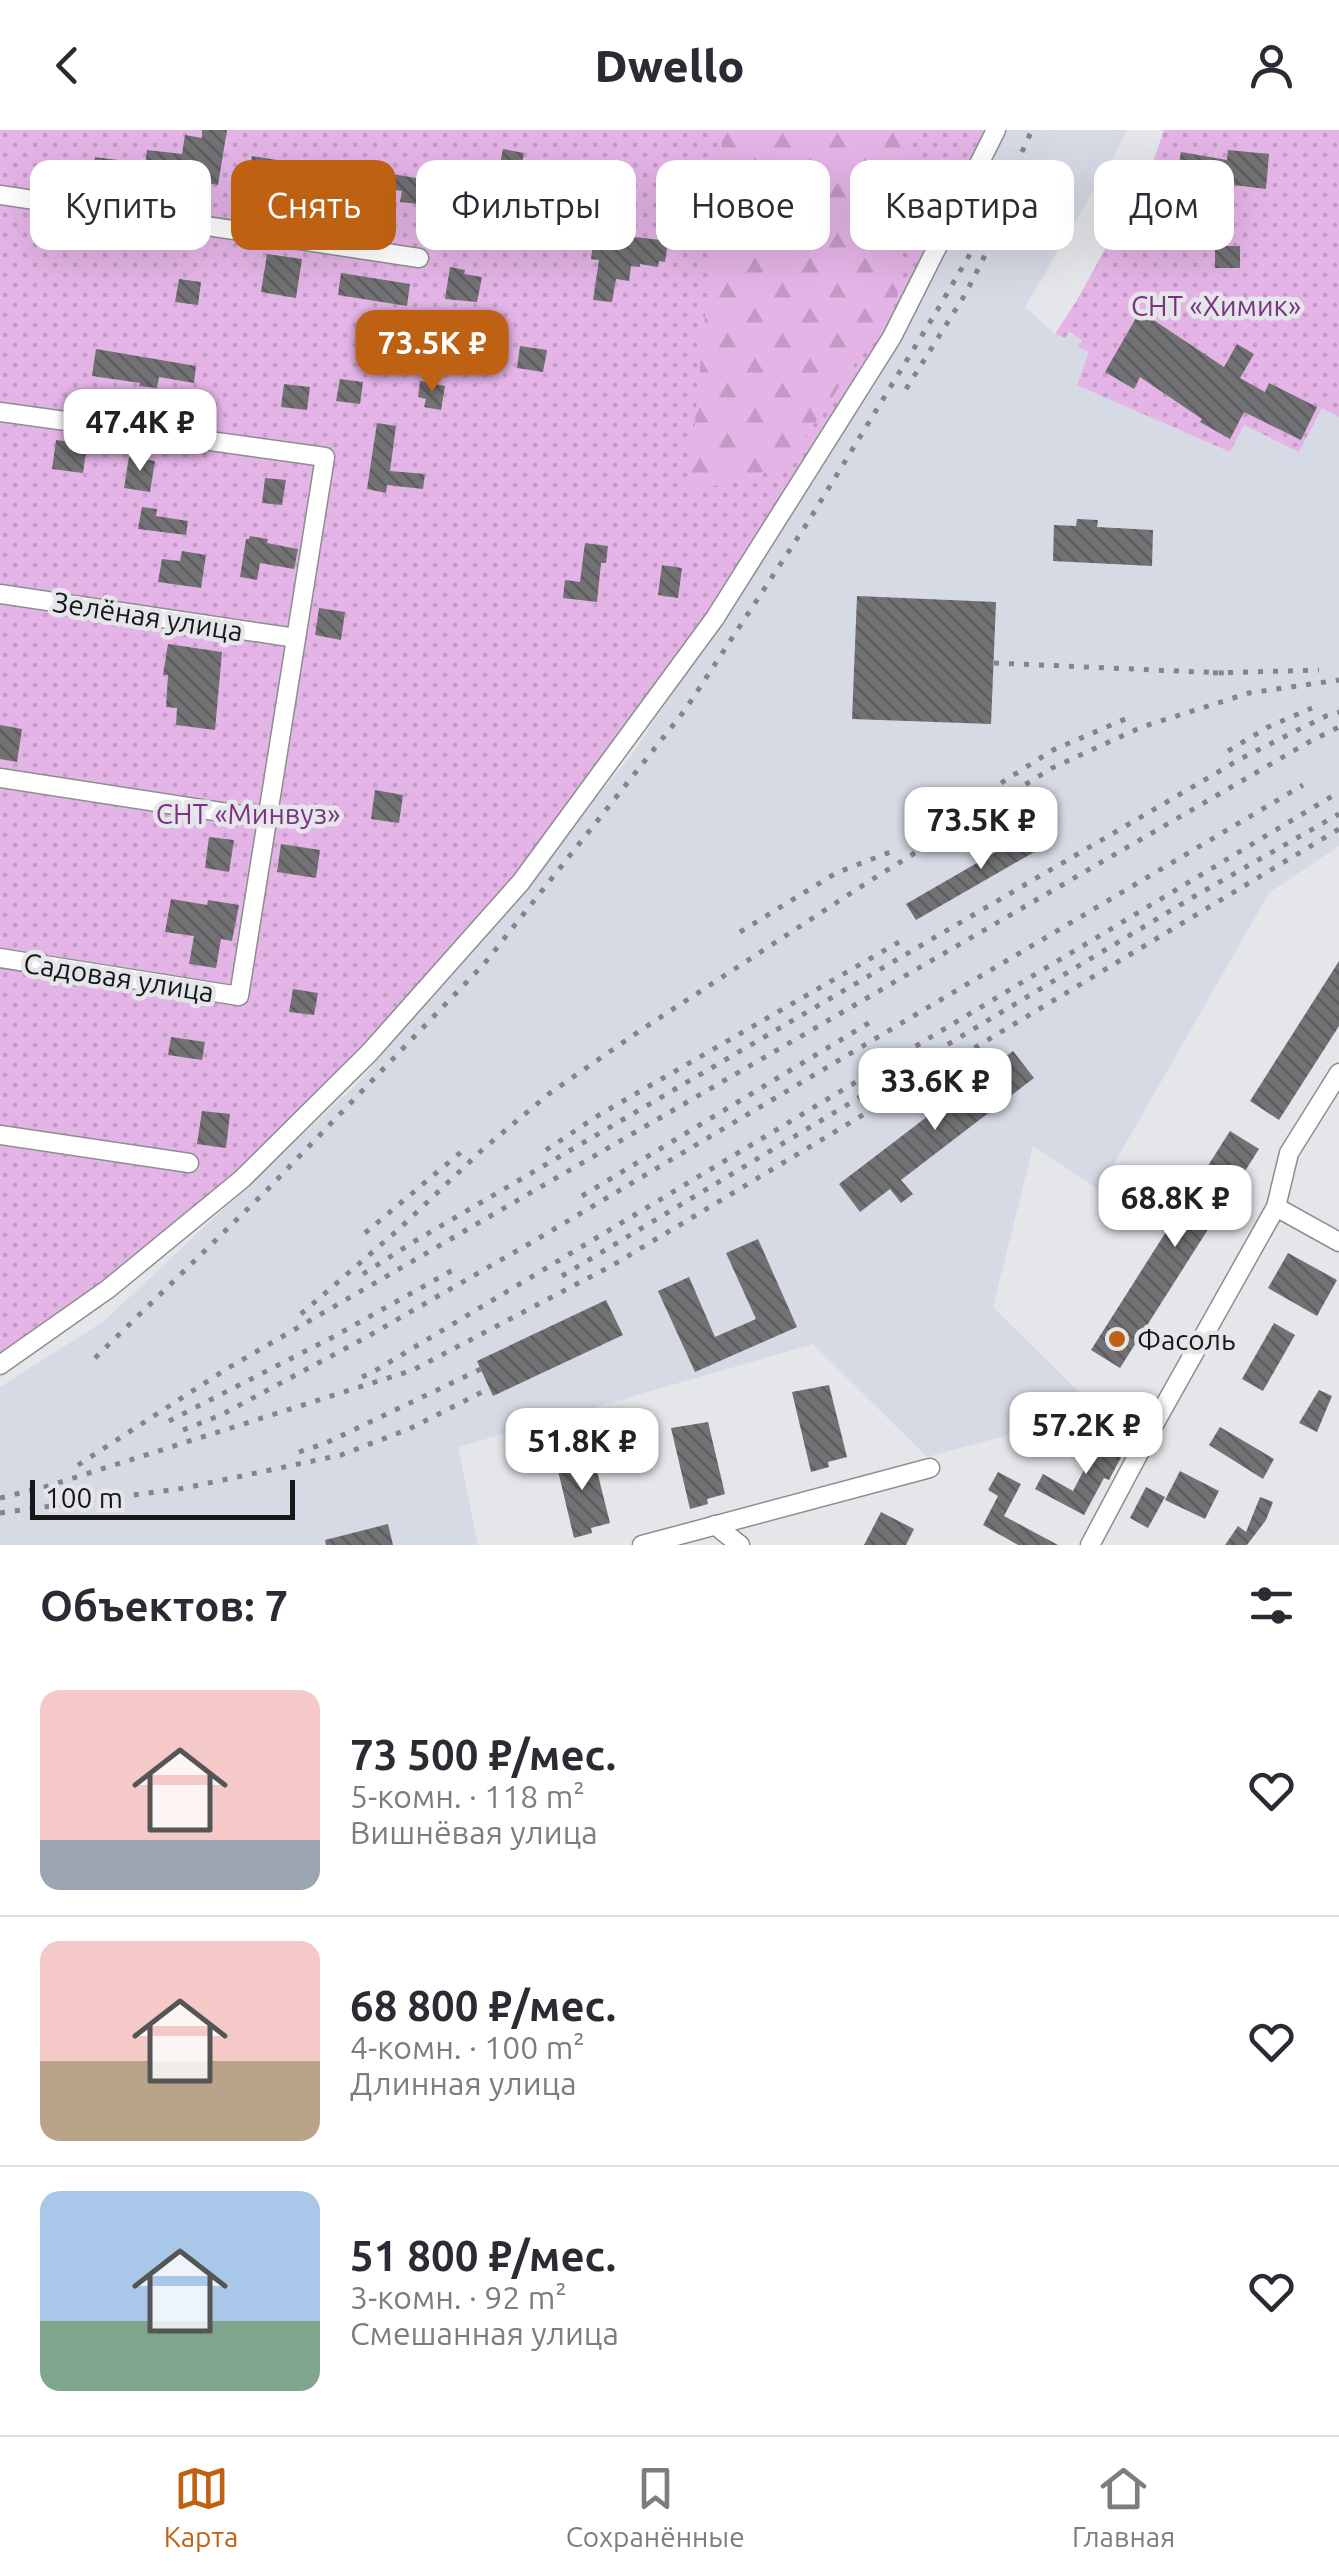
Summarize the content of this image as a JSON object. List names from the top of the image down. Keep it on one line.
{"streets":{"street":["Зелёная улица","Садовая улица"]},"parks":["СНТ «Химик»","СНТ «Минвуз»"],"places":["Фасоль"],"scale_bar":"100 m","page":{"header":"Dwello","chip":["Купить","Снять","Фильтры","Новое","Квартира","Дом"],"price":["73.5K ₽","47.4K ₽","73.5K ₽","33.6K ₽","68.8K ₽","57.2K ₽","51.8K ₽"],"scale":"100 m","heading":"Объектов: 7","list":[{"name":"73 500 ₽/мес.","note":"5-комн. · 118 m² · Вишнёвая улица"},{"name":"68 800 ₽/мес.","note":"4-комн. · 100 m² · Длинная улица"},{"name":"51 800 ₽/мес.","note":"3-комн. · 92 m² · Смешанная улица"}],"tabs":["Карта","Сохранённые","Главная"]}}
